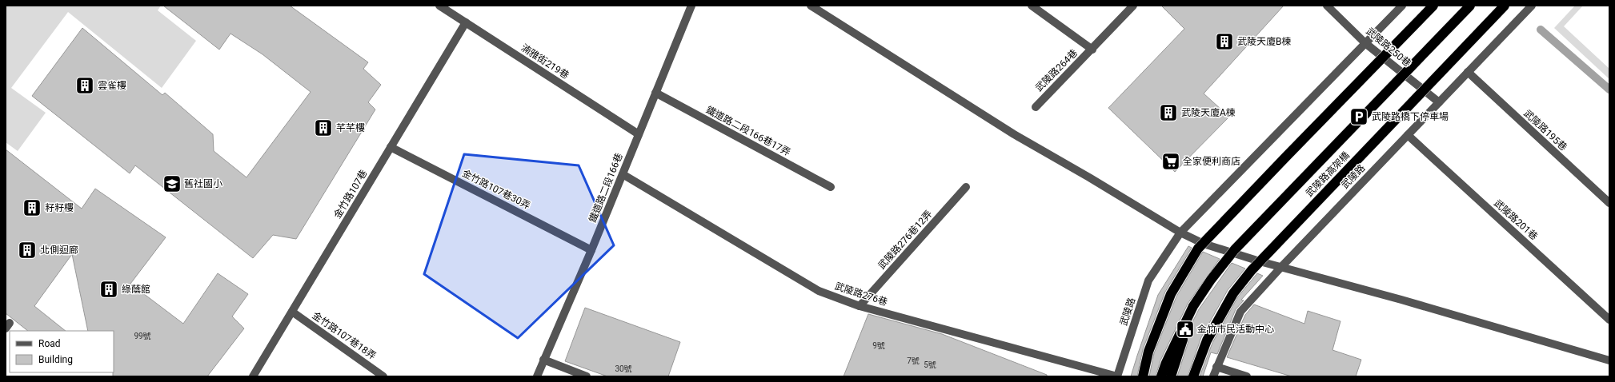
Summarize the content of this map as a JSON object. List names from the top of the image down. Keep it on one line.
{"streets":{"highway":["武陵路高架橋"],"street":["武陵路250巷","湳雅街219巷","武陵路264巷","武陵路195巷","鐵道路二段166巷17弄","武陵路","鐵道路二段166巷","金竹路107巷30弄","金竹路107巷","武陵路201巷","武陵路276巷12弄","武陵路276巷","金竹路107巷18弄"]},"crossings":[["武陵路250巷","武陵路"],["湳雅街219巷","鐵道路二段166巷"],["湳雅街219巷","金竹路107巷"],["武陵路195巷","武陵路"],["鐵道路二段166巷17弄","鐵道路二段166巷"],["武陵路","武陵路201巷"],["武陵路","武陵路276巷"],["鐵道路二段166巷","金竹路107巷30弄"],["鐵道路二段166巷","武陵路276巷"],["金竹路107巷30弄","金竹路107巷"],["金竹路107巷","金竹路107巷18弄"],["武陵路276巷12弄","武陵路276巷"]],"places":{"building":["武陵天廈B棟","雲雀樓","武陵天廈A棟","芊芊樓","籽籽樓","北側迴廊","綠蔭館"],"parking":["武陵路橋下停車場"],"supermarket":["全家便利商店"],"school or university":["舊社國小"],"public building":["金竹市民活動中心"]},"house_numbers":["99號","9號","7號","5號","30號"],"legend":["Road","Building"]}
